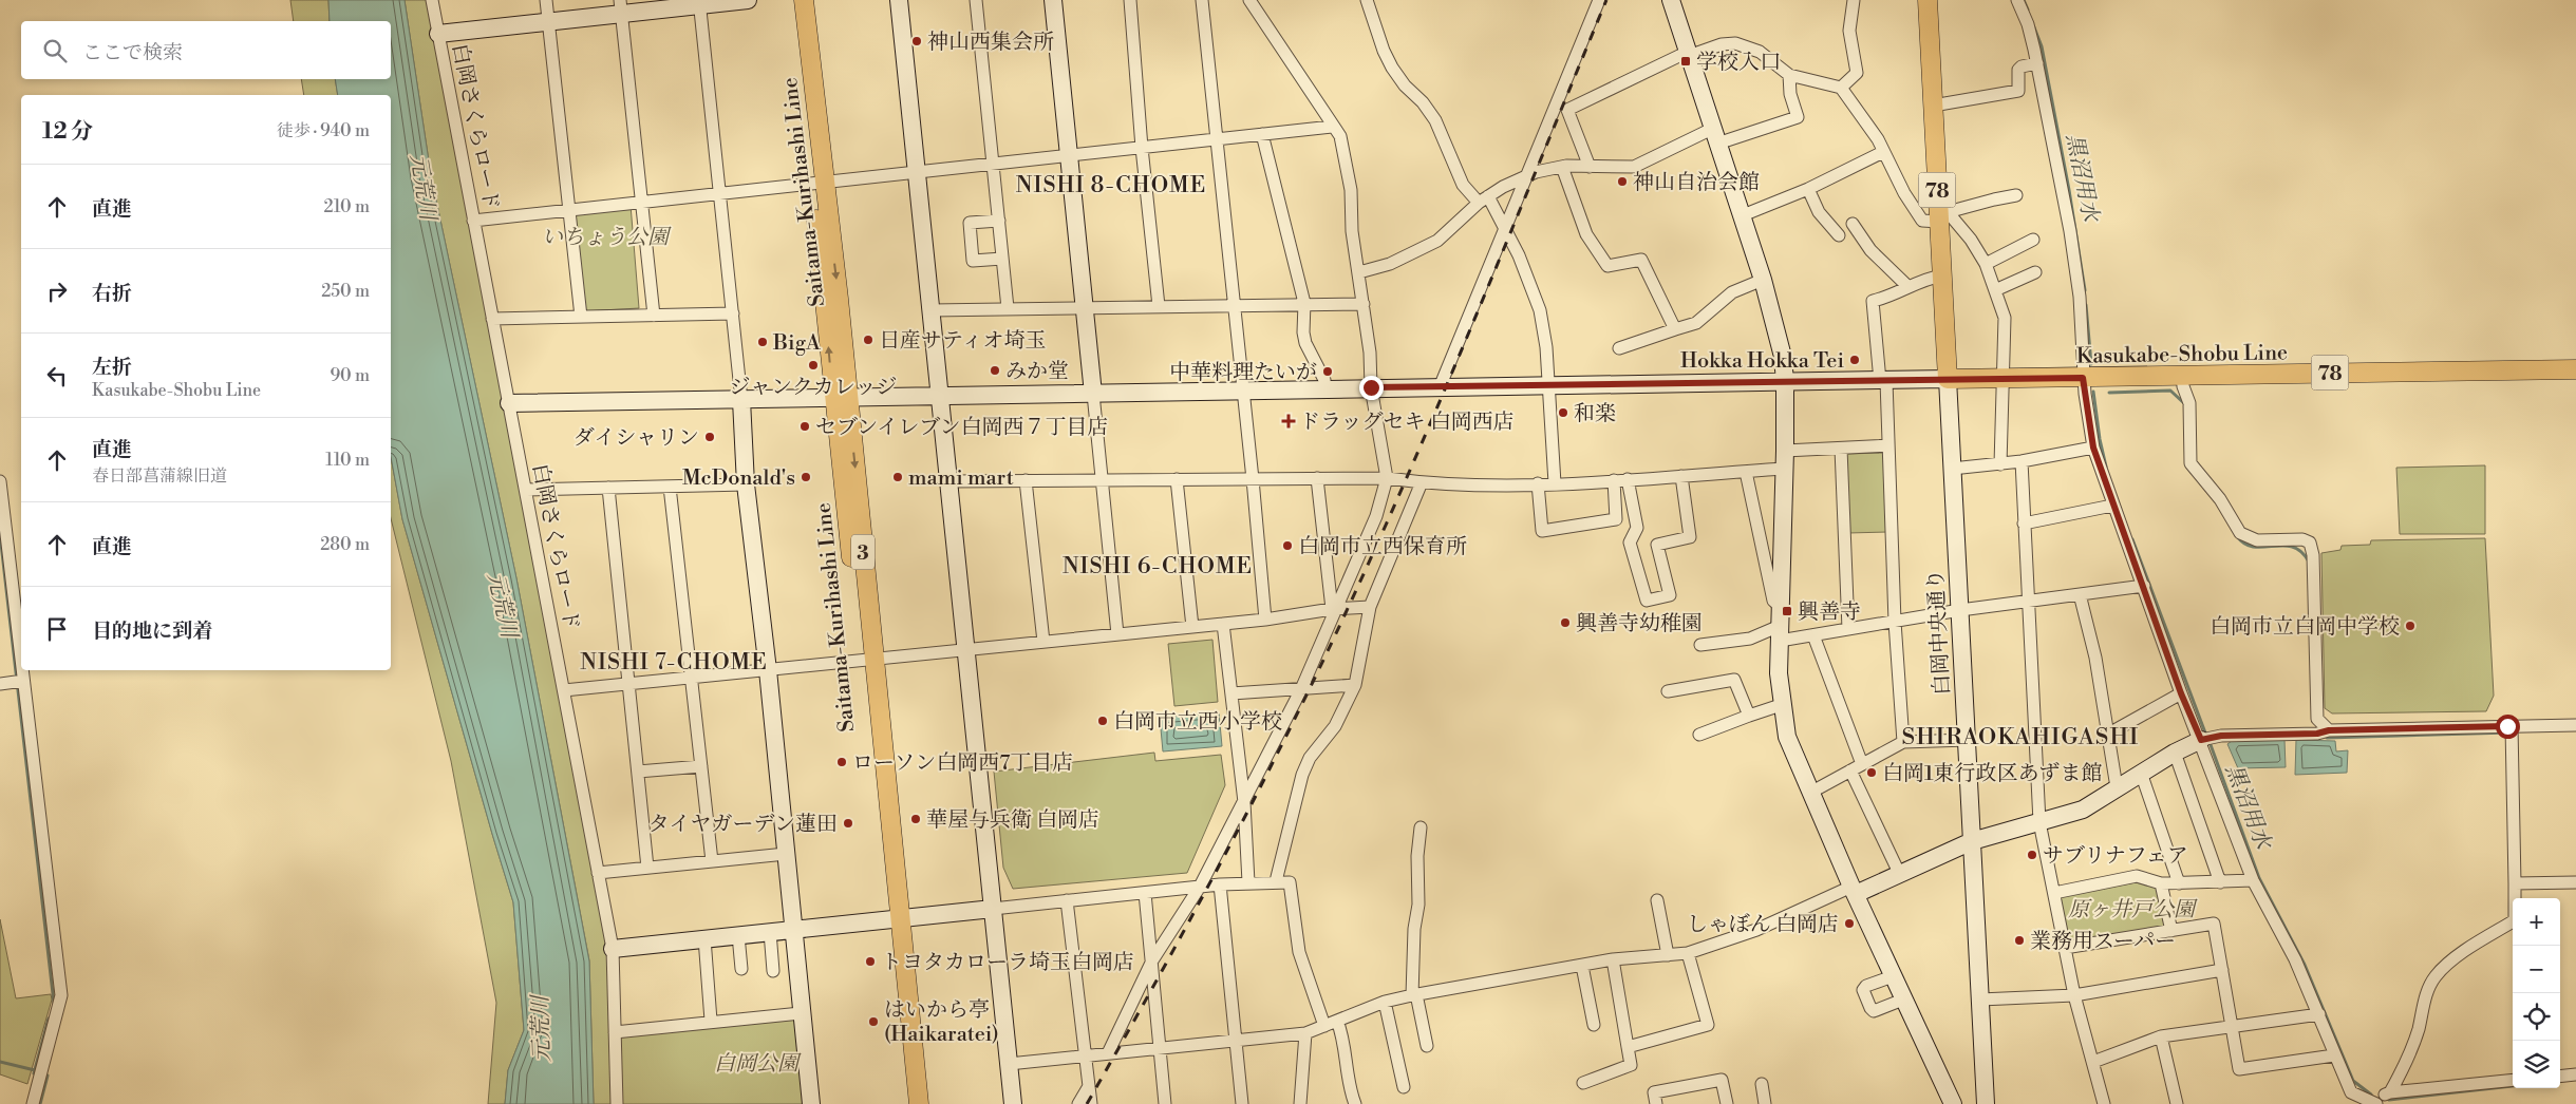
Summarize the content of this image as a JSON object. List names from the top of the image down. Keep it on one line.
{"streets":{"main road":["78","Saitama-Kurihashi Line","Kasukabe-Shobu Line","3"],"street":["白岡さくらロード","白岡中央通り"]},"crossings":[["78","Kasukabe-Shobu Line"],["78","白岡中央通り"],["Kasukabe-Shobu Line","白岡中央通り"]],"districts":["NISHI 8-CHOME","NISHI 6-CHOME","NISHI 7-CHOME","SHIRAOKAHIGASHI"],"water":["黒沼用水","元荒川"],"parks":["いちょう公園","原ヶ井戸公園","白岡公園"],"places":{"other":["神山西集会所","神山自治会館","日産サティオ埼玉","BigA","Hokka Hokka Tei","ジャンクカレッジ","みか堂","中華料理たいが","和楽","セブンイレブン白岡西７丁目店","ダイシャリン","McDonald's","mami mart","白岡市立西保育所","興善寺幼稚園","白岡市立白岡中学校","白岡市立西小学校","ローソン白岡西7丁目店","白岡1東行政区あずま館","華屋与兵衛 白岡店","タイヤガーデン蓮田","サブリナフェア","しゃぼん 白岡店","業務用スーパー","トヨタカローラ埼玉白岡店","はいから亭 (Haikaratei)"],"transit":["学校入口","興善寺"],"health":["ドラッグセキ 白岡西店"]},"page":{"search":"ここで検索","heading":["12 分","徒歩 · 940 m"],"list":[["直進","210 m"],["右折","250 m"],["左折","Kasukabe-Shobu Line","90 m"],["直進","春日部菖蒲線旧道","110 m"],["直進","280 m"],"目的地に到着"],"map_buttons":["+","−"]}}
